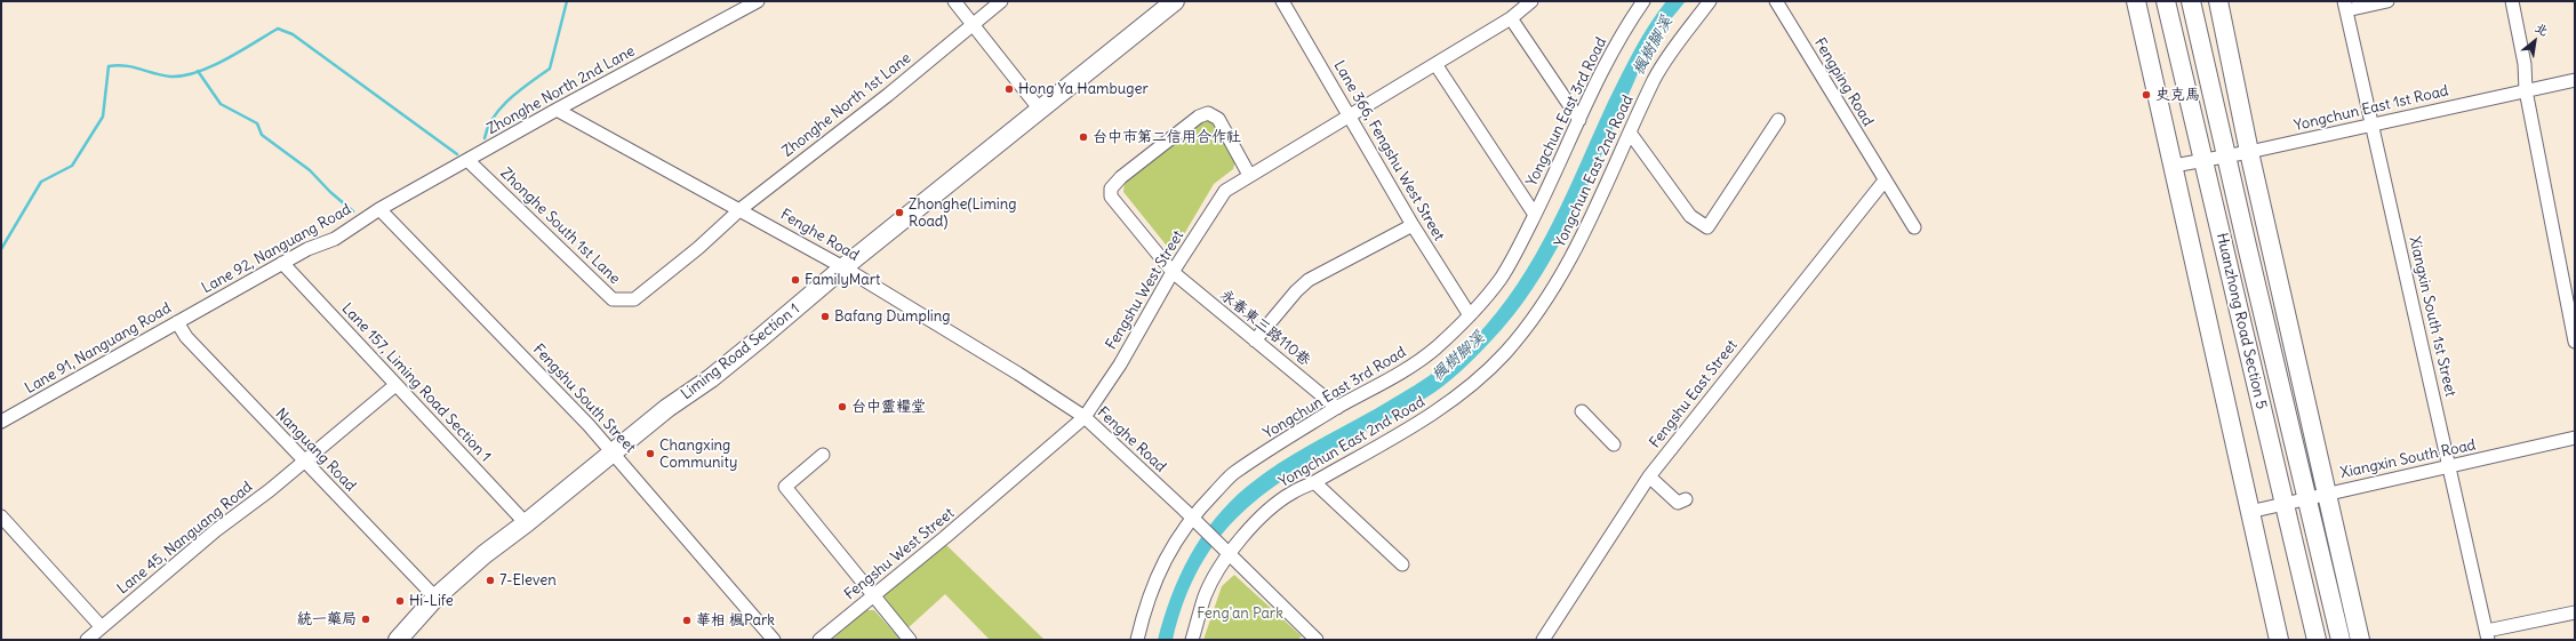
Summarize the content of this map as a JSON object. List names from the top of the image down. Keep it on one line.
{"streets":{"street":["Fengping Road","Zhonghe North 2nd Lane","Zhonghe North 1st Lane","Yongchun East 1st Road","Yongchun East 3rd Road","Lane 366, Fengshu West Street","Yongchun East 2nd Road","Zhonghe South 1st Lane","Fenghe Road","Lane 92, Nanguang Road","Fengshu West Street","Xiangxin South 1st Street","Huanzhong Road Section 5","永春東三路110巷","Lane 91, Nanguang Road","Liming Road Section 1","Lane 157, Liming Road Section 1","Fengshu East Street","Fengshu South Street","Nanguang Road","Xiangxin South Road","Lane 45, Nanguang Road"]},"crossings":[["Fengping Road","Fengshu East Street"],["Zhonghe North 2nd Lane","Zhonghe South 1st Lane"],["Zhonghe North 2nd Lane","Fenghe Road"],["Zhonghe North 2nd Lane","Lane 92, Nanguang Road"],["Zhonghe North 2nd Lane","Fengshu South Street"],["Zhonghe North 1st Lane","Zhonghe South 1st Lane"],["Zhonghe North 1st Lane","Fenghe Road"],["Yongchun East 1st Road","Xiangxin South 1st Street"],["Yongchun East 1st Road","Huanzhong Road Section 5"],["Yongchun East 3rd Road","Lane 366, Fengshu West Street"],["Yongchun East 3rd Road","Fenghe Road"],["Yongchun East 3rd Road","永春東三路110巷"],["Lane 366, Fengshu West Street","Fengshu West Street"],["Yongchun East 2nd Road","Fenghe Road"],["Zhonghe South 1st Lane","Fenghe Road"],["Fenghe Road","Fengshu West Street"],["Fenghe Road","Liming Road Section 1"],["Lane 92, Nanguang Road","Lane 91, Nanguang Road"],["Lane 92, Nanguang Road","Lane 157, Liming Road Section 1"],["Lane 92, Nanguang Road","Fengshu South Street"],["Lane 92, Nanguang Road","Nanguang Road"],["Fengshu West Street","永春東三路110巷"],["Xiangxin South 1st Street","Xiangxin South Road"],["Huanzhong Road Section 5","Xiangxin South Road"],["Lane 91, Nanguang Road","Nanguang Road"],["Liming Road Section 1","Lane 157, Liming Road Section 1"],["Liming Road Section 1","Fengshu South Street"],["Liming Road Section 1","Nanguang Road"],["Lane 157, Liming Road Section 1","Lane 45, Nanguang Road"],["Nanguang Road","Lane 45, Nanguang Road"]],"water":["楓樹腳溪"],"parks":["Feng'an Park"],"places":["Hong Ya Hambuger","史克馬","台中市第二信用合作社","Zhonghe(Liming Road)","FamilyMart","Bafang Dumpling","台中靈糧堂","Changxing Community","7-Eleven","Hi-Life","統一藥局","華相 楓Park"],"north":"top right"}
